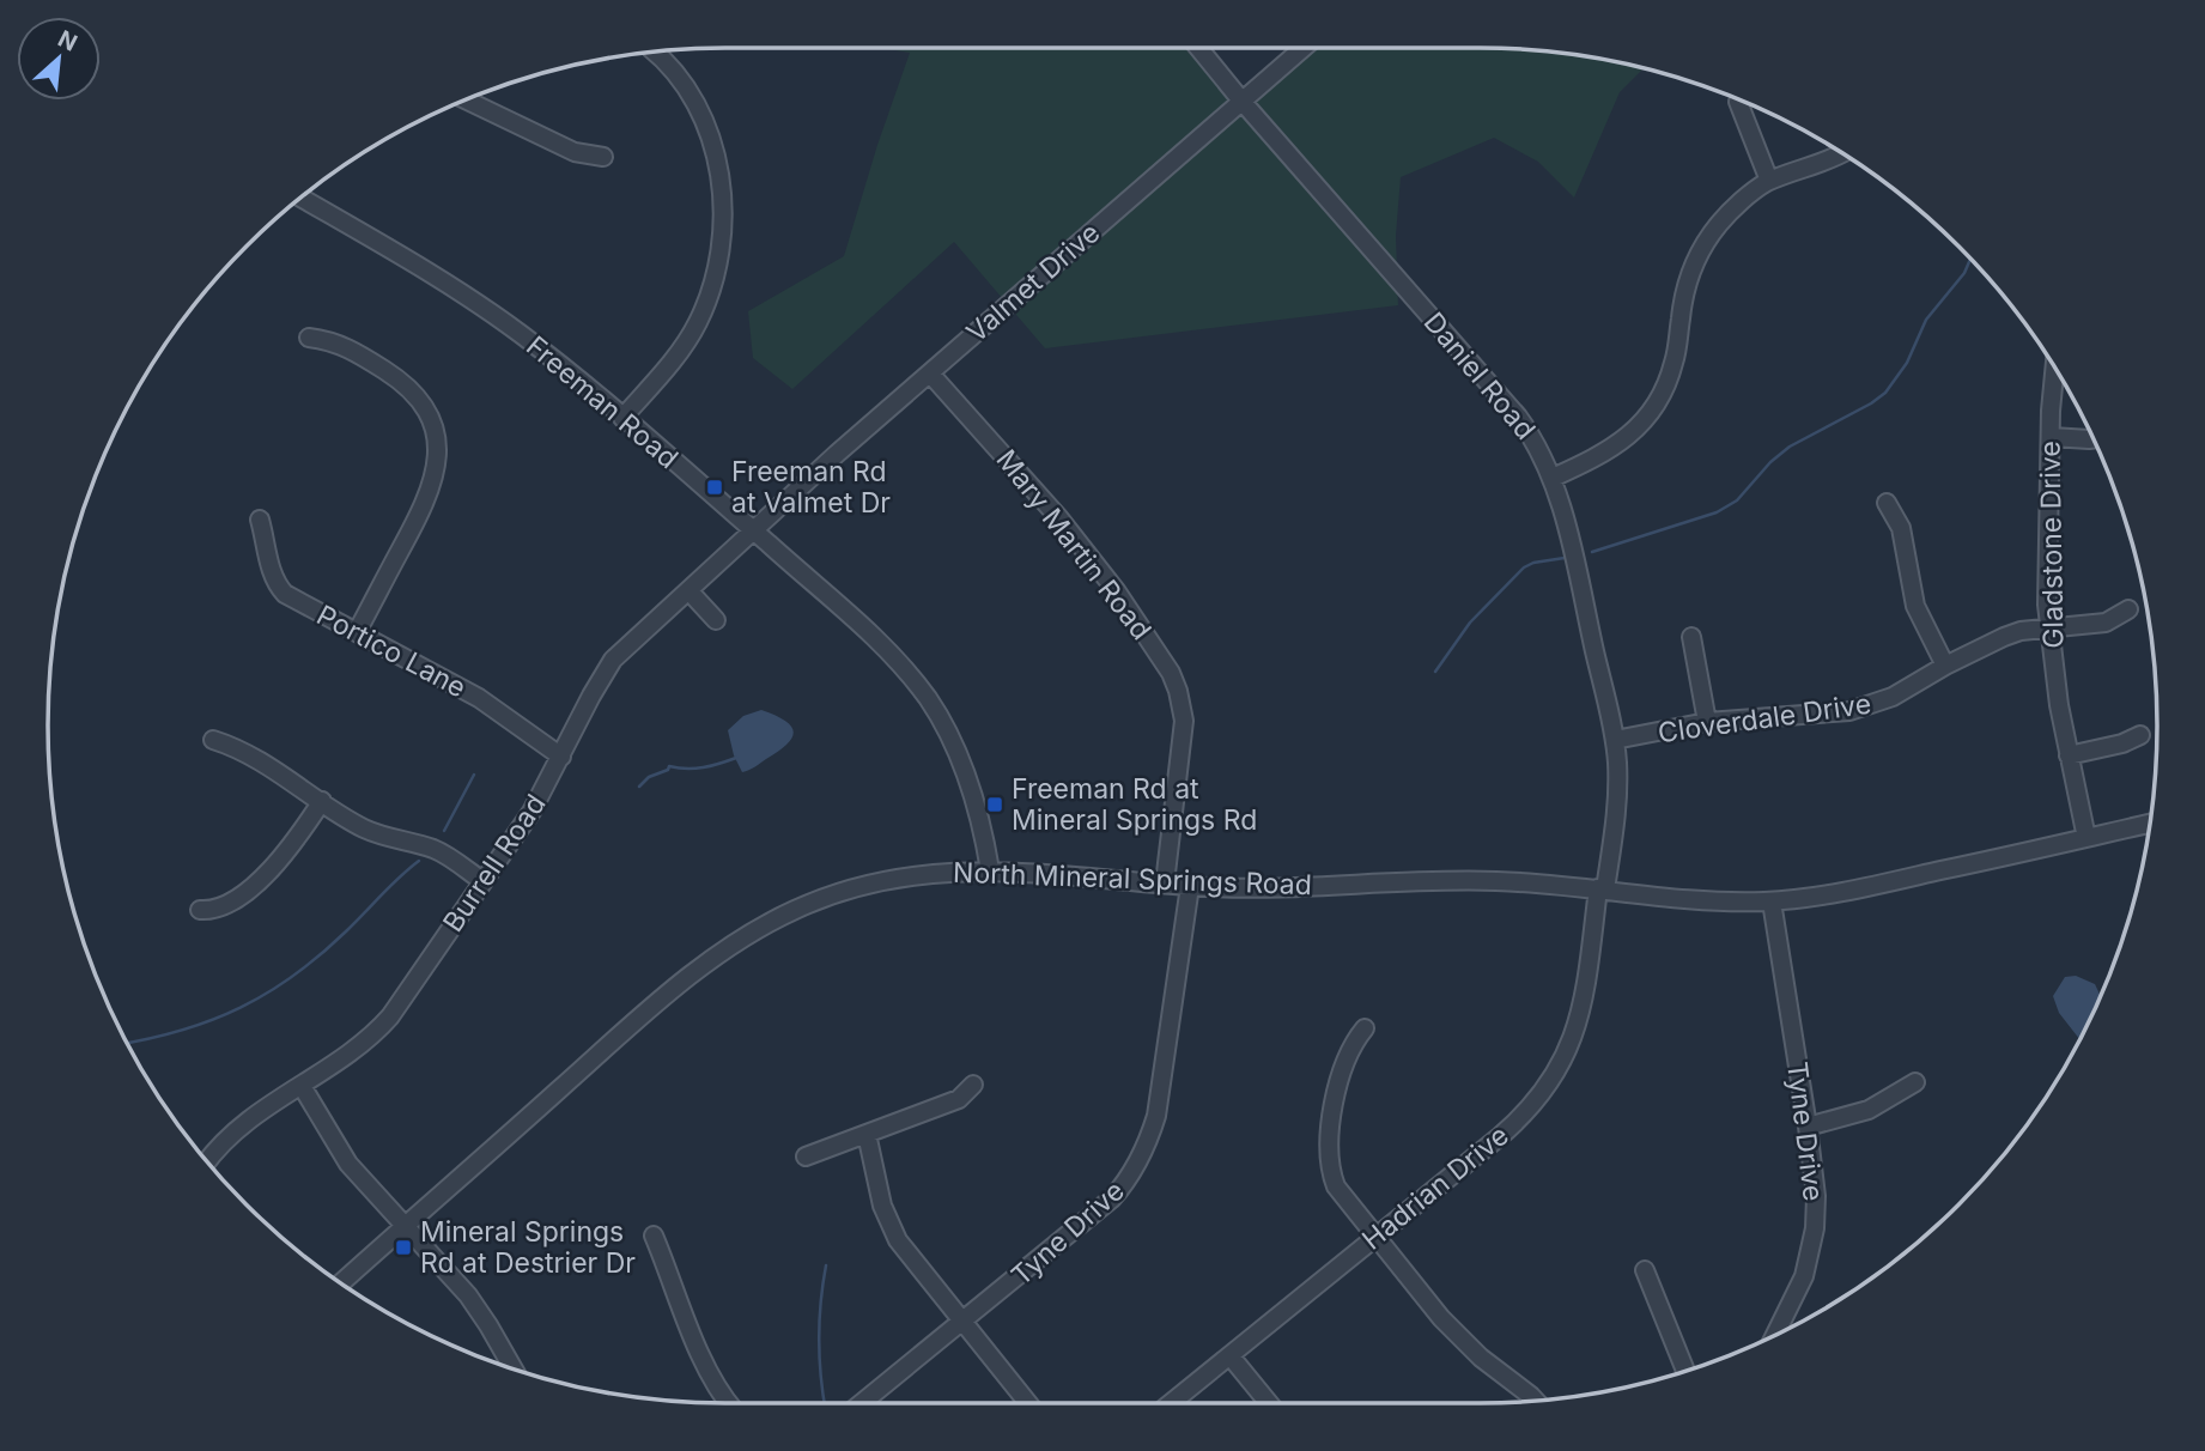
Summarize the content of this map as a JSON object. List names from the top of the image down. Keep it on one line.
{"streets":{"street":["Valmet Drive","Daniel Road","Freeman Road","Mary Martin Road","Gladstone Drive","Portico Lane","Cloverdale Drive","Burrell Road","North Mineral Springs Road","Tyne Drive","Hadrian Drive"]},"crossings":[["Valmet Drive","Daniel Road"],["Valmet Drive","Freeman Road"],["Valmet Drive","Mary Martin Road"],["Valmet Drive","Burrell Road"],["Daniel Road","Cloverdale Drive"],["Daniel Road","North Mineral Springs Road"],["Daniel Road","Hadrian Drive"],["Freeman Road","Burrell Road"],["Freeman Road","North Mineral Springs Road"],["Mary Martin Road","North Mineral Springs Road"],["Gladstone Drive","Cloverdale Drive"],["Gladstone Drive","North Mineral Springs Road"],["Portico Lane","Burrell Road"],["North Mineral Springs Road","Tyne Drive"],["North Mineral Springs Road","Hadrian Drive"]],"places":{"transit":["Freeman Rd at Valmet Dr","Freeman Rd at Mineral Springs Rd","Mineral Springs Rd at Destrier Dr"]},"north":"top right"}
